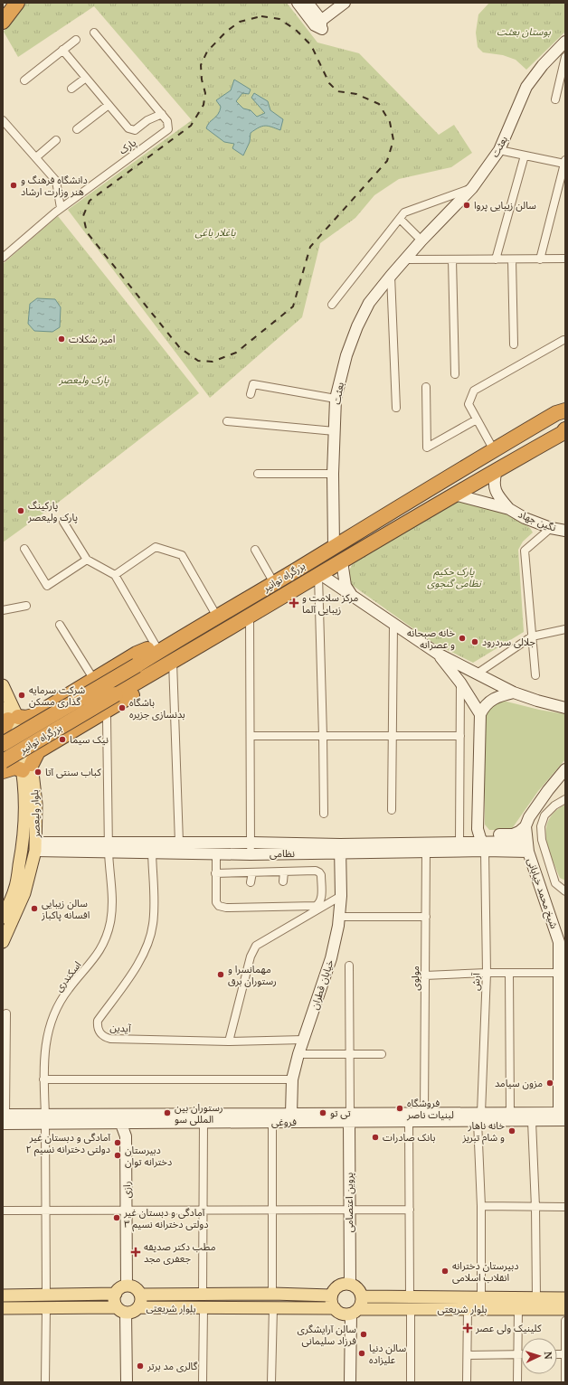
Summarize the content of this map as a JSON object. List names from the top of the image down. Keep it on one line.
{"streets":{"highway":["بزرگراه توانیر"],"main road":["بعثت","نگین جهاد","بلوار ولیعصر","نظامی","شیخ محمد خیابانی","خیابان قطران","فروغى","رازی","پروین اعتصامى","بلوار شریعتى"],"street":["پارک","اسکندری","مولوی","آرش","آیدین"]},"crossings":[["بعثت","بزرگراه توانیر"],["بلوار ولیعصر","نظامی"],["نظامی","شیخ محمد خیابانی"],["نظامی","اسکندری"],["نظامی","مولوی"],["نظامی","آرش"],["نظامی","خیابان قطران"],["نظامی","آیدین"],["شیخ محمد خیابانی","فروغى"],["اسکندری","فروغى"],["مولوی","فروغى"],["آرش","فروغى"],["آرش","بلوار شریعتى"],["خیابان قطران","آیدین"],["خیابان قطران","فروغى"],["فروغى","رازی"],["فروغى","پروین اعتصامى"],["رازی","بلوار شریعتى"],["پروین اعتصامى","بلوار شریعتى"]],"parks":["بوستان بعثت","باغلار باغی","پارک ولیعصر","پارک حکیم نظامی گنجوی"],"places":{"other":["دانشگاه فرهنگ و هنر وزارت ارشاد","سالن زيبايى پروا","امیر شکلات","پارکینگ پارک ولیعصر","خانه صبحانه و عصرانه","جلالی سردرود","شرکت سرمایه گذاری مسکن","باشگاه بدنسازی جزیره","نیک سیما","کباب سنتی آتا","سالن زیبایی افسانه پاکباز","مهمانسرا و رستوران برق","مزون سیامد","فروشگاه لبنیات ناصر","رستوران بین المللی سو","تی تو","خانه ناهار و شام تبریز","بانک صادرات","آمادگی و دبستان غیر دولتی دخترانه نسیم ۲","دبیرستان دخترانه توان","آمادگی و دبستان غیر دولتی دخترانه نسیم ۳","دبیرستان دخترانه انقلاب اسلامی","سالن آرایشگری فرزاد سلیمانی","سالن دنيا عليزاده","گالری مد برتر"],"health":["مرکز سلامت و زیبایی آلما","مطب دکتر صدیقه جعفری مجد","کلینیک ولی عصر"]},"north":"right"}
